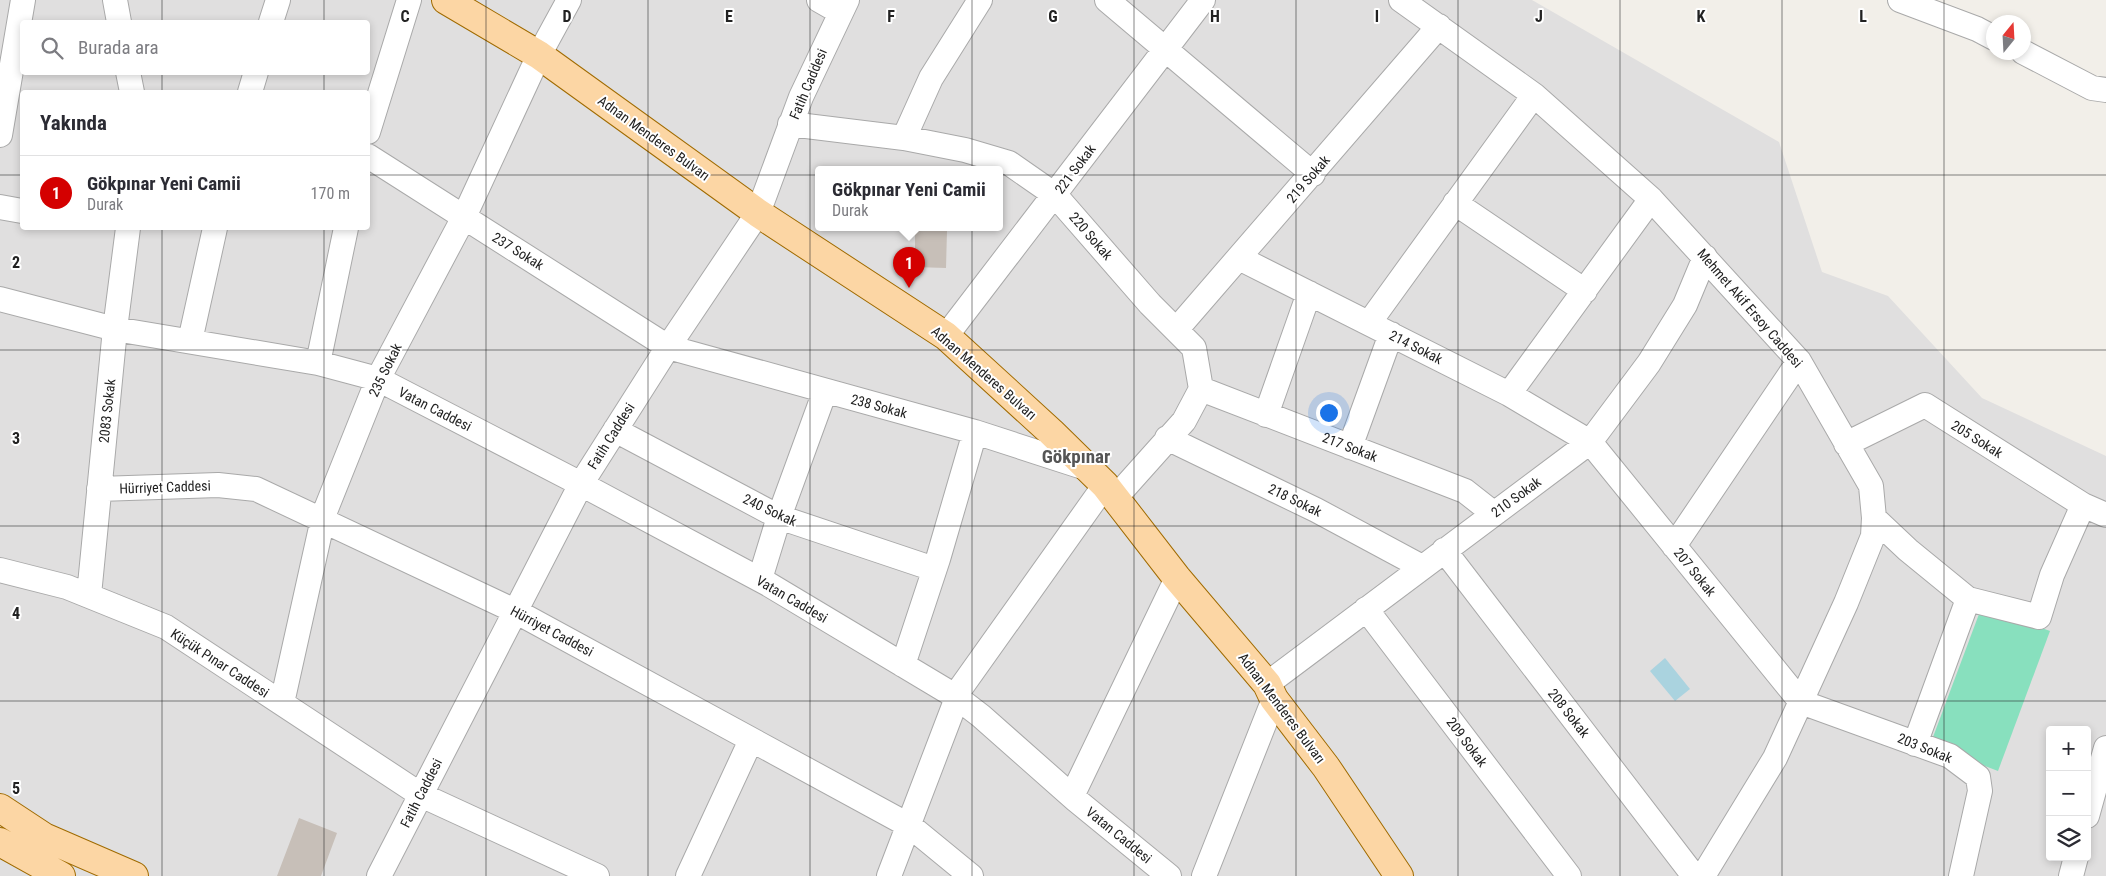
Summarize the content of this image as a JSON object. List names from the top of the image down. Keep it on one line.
{"streets":{"main road":["Adnan Menderes Bulvarı"],"street":["Fatih Caddesi","221 Sokak","219 Sokak","220 Sokak","237 Sokak","Mehmet Akif Ersoy Caddesi","214 Sokak","235 Sokak","238 Sokak","Vatan Caddesi","2083 Sokak","205 Sokak","217 Sokak","Hürriyet Caddesi","210 Sokak","218 Sokak","240 Sokak","207 Sokak","Küçük Pınar Caddesi","208 Sokak","209 Sokak","203 Sokak"]},"crossings":[["Fatih Caddesi","Adnan Menderes Bulvarı"],["Fatih Caddesi","220 Sokak"],["Fatih Caddesi","237 Sokak"],["Fatih Caddesi","238 Sokak"],["Fatih Caddesi","Vatan Caddesi"],["Fatih Caddesi","Hürriyet Caddesi"],["Fatih Caddesi","240 Sokak"],["Fatih Caddesi","Küçük Pınar Caddesi"],["Adnan Menderes Bulvarı","221 Sokak"],["Adnan Menderes Bulvarı","235 Sokak"],["Adnan Menderes Bulvarı","238 Sokak"],["Adnan Menderes Bulvarı","210 Sokak"],["221 Sokak","220 Sokak"],["219 Sokak","220 Sokak"],["219 Sokak","Mehmet Akif Ersoy Caddesi"],["219 Sokak","214 Sokak"],["220 Sokak","217 Sokak"],["237 Sokak","235 Sokak"],["237 Sokak","238 Sokak"],["Mehmet Akif Ersoy Caddesi","205 Sokak"],["Mehmet Akif Ersoy Caddesi","210 Sokak"],["Mehmet Akif Ersoy Caddesi","207 Sokak"],["Mehmet Akif Ersoy Caddesi","203 Sokak"],["214 Sokak","210 Sokak"],["214 Sokak","207 Sokak"],["235 Sokak","Vatan Caddesi"],["235 Sokak","Hürriyet Caddesi"],["235 Sokak","Küçük Pınar Caddesi"],["Vatan Caddesi","2083 Sokak"],["2083 Sokak","Hürriyet Caddesi"],["2083 Sokak","Küçük Pınar Caddesi"],["217 Sokak","210 Sokak"],["210 Sokak","218 Sokak"],["210 Sokak","207 Sokak"],["210 Sokak","208 Sokak"],["210 Sokak","209 Sokak"],["207 Sokak","203 Sokak"]],"districts":["Gökpınar"],"north":"top","page":{"search":"Burada ara","heading":"Yakında","list":[{"mark":"1","name":"Gökpınar Yeni Camii","note":"Durak","value":"170 m"}],"popup":["Gökpınar Yeni Camii","Durak"],"pins":"1","map_buttons":["+","−"]},"grid":{"columns":["C","D","E","F","G","H","I","J","K","L"],"rows":["2","3","4","5"]}}
